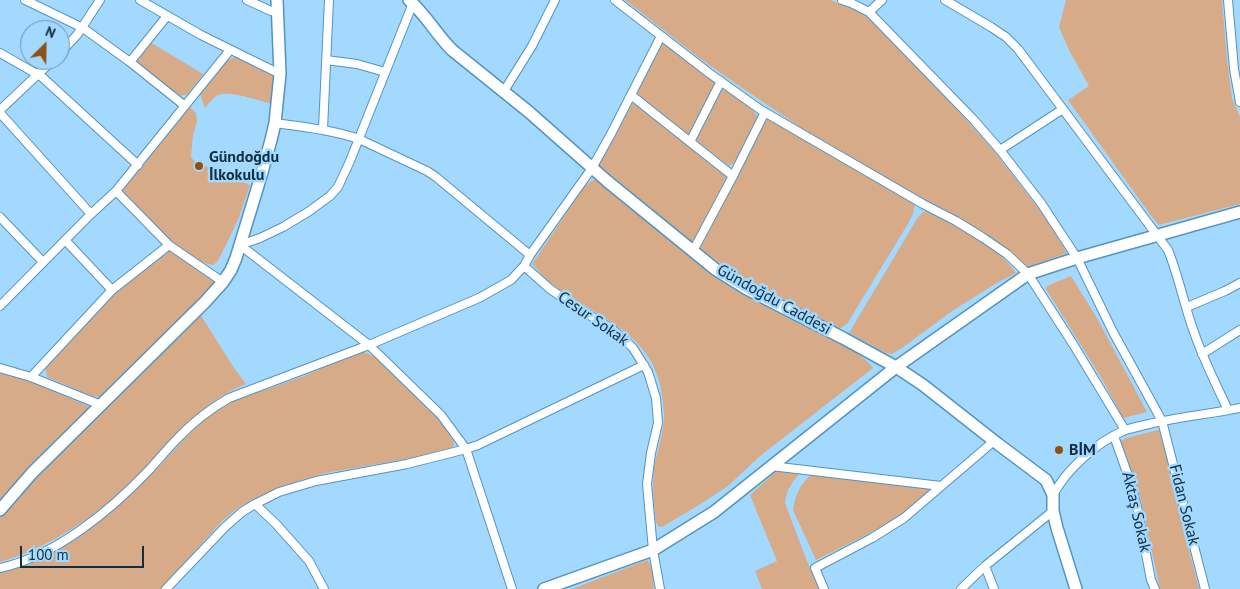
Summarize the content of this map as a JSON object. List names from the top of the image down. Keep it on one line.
{"streets":{"street":["Gündoğdu Caddesi","Cesur Sokak","Fidan Sokak","Aktaş Sokak"]},"places":["Gündoğdu İlkokulu","BİM"],"scale_bar":"100 m","north":"top right"}
